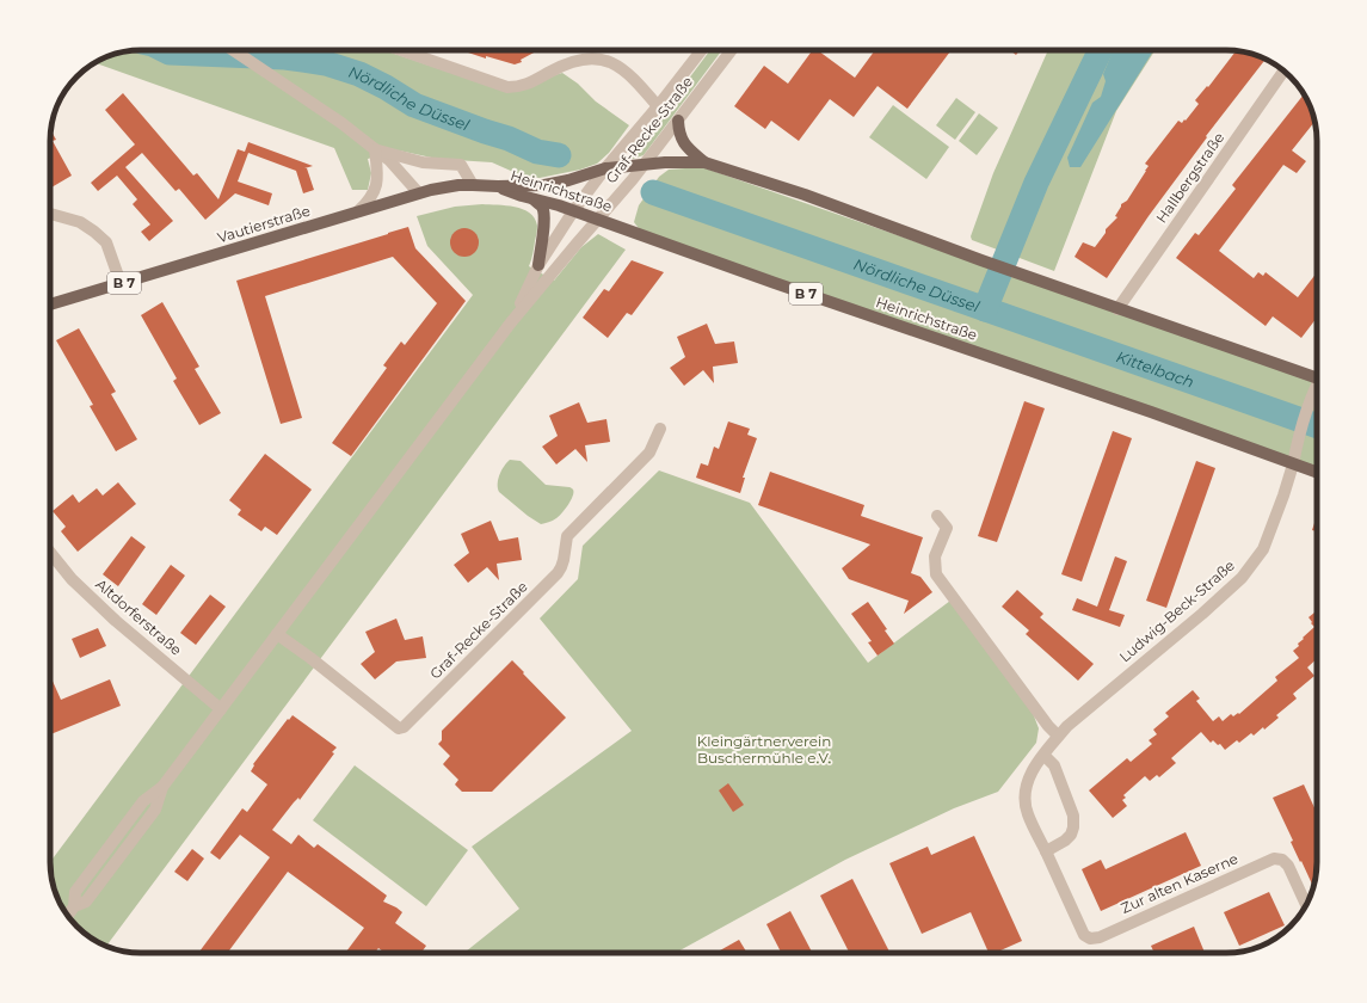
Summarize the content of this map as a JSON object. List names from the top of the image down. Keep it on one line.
{"streets":{"main road":["Heinrichstraße","Vautierstraße","B 7"],"street":["Graf-Recke-Straße","Hallbergstraße","Ludwig-Beck-Straße","Altdorferstraße","Zur alten Kaserne"]},"crossings":[["Graf-Recke-Straße","Heinrichstraße"],["Graf-Recke-Straße","B 7"],["Graf-Recke-Straße","Altdorferstraße"],["Hallbergstraße","Heinrichstraße"],["Heinrichstraße","Vautierstraße"],["Heinrichstraße","B 7"],["Heinrichstraße","Ludwig-Beck-Straße"],["Ludwig-Beck-Straße","Zur alten Kaserne"]],"water":["Nördliche Düssel","Kittelbach"],"parks":["Kleingärtnerverein Buschermühle e.V."]}
